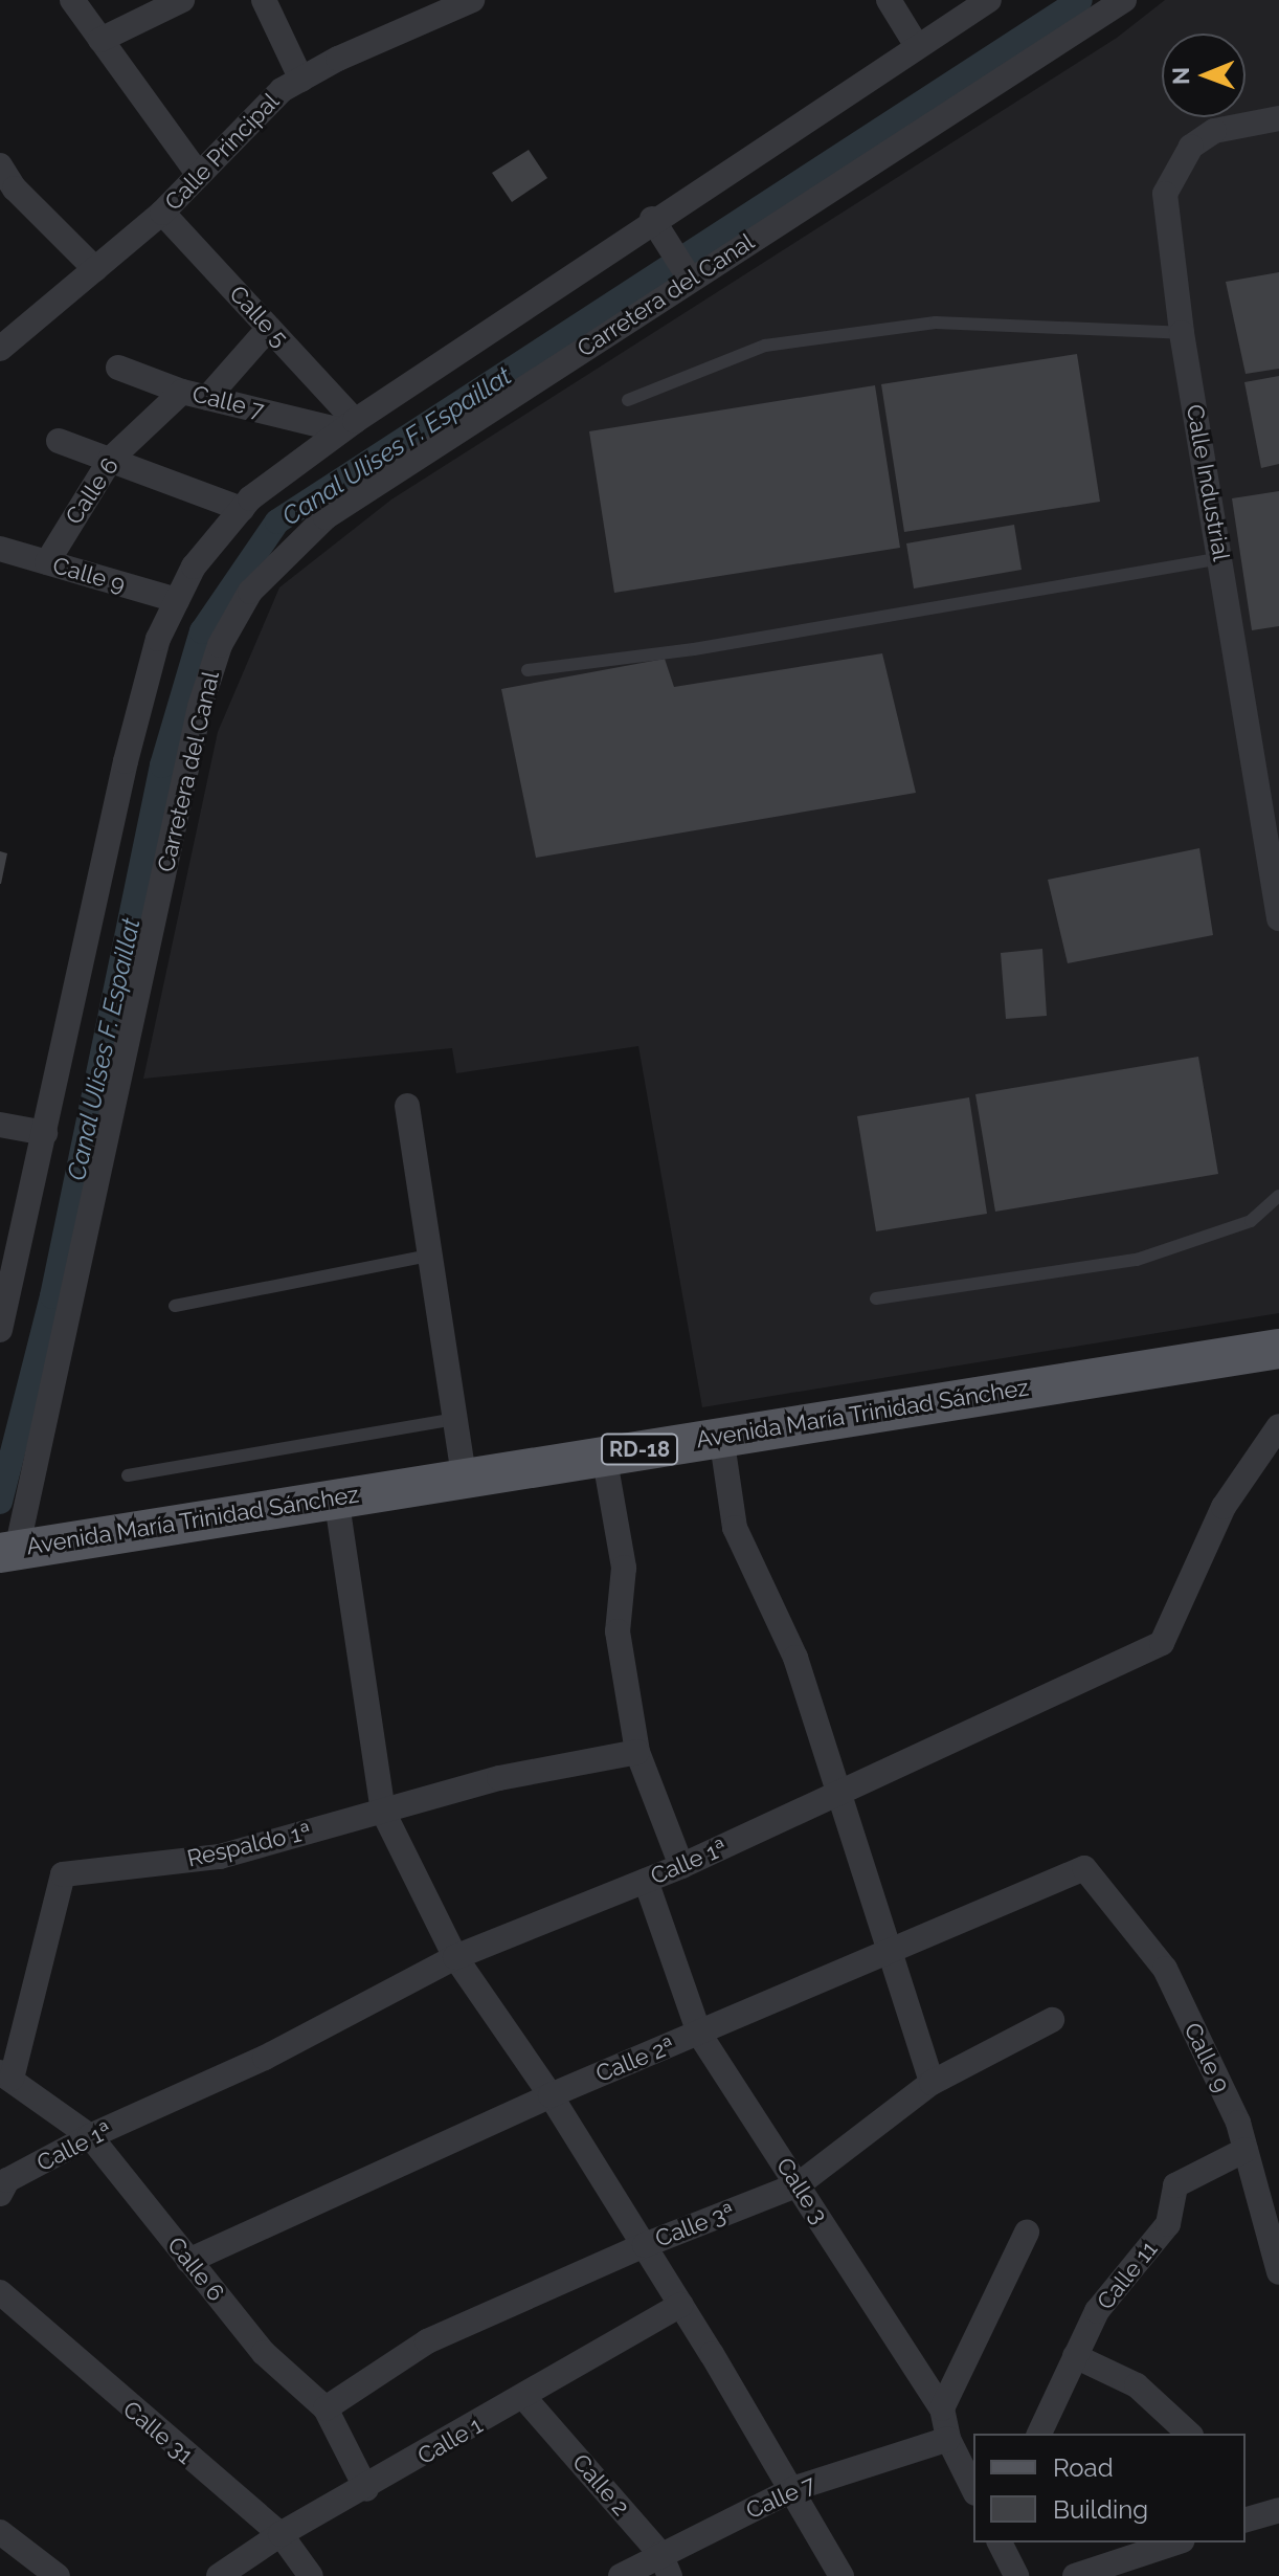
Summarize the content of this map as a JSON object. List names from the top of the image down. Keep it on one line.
{"streets":{"main road":["Avenida María Trinidad Sánchez","RD-18"],"street":["Calle Principal","Carretera del Canal","Calle 5","Calle 7","Calle Industrial","Calle 6","Calle 9","Respaldo 1ª","Calle 1ª","Calle 2ª","Calle 3","Calle 3ª","Calle 11","Calle 31","Calle 1","Calle 2"]},"crossings":[["Calle Principal","Calle 5"],["Carretera del Canal","Avenida María Trinidad Sánchez"],["Calle 5","Calle 7"],["Calle 5","Calle 6"],["Calle 7","Calle 6"],["Calle 7","Calle 3"],["Calle 7","Calle 2"],["Calle 6","Calle 9"],["Calle 6","Respaldo 1ª"],["Calle 6","Calle 1ª"],["Calle 6","Calle 2ª"],["Calle 6","Calle 3ª"],["Calle 6","Calle 1"],["Calle 9","Calle 2ª"],["Calle 9","Calle 11"],["Calle 1ª","Calle 3"],["Calle 2ª","Calle 3"],["Calle 3","Calle 3ª"],["Calle 31","Calle 1"],["Calle 1","Calle 2"]],"water":["Canal Ulises F. Espaillat"],"legend":["Road","Building"],"north":"left"}
